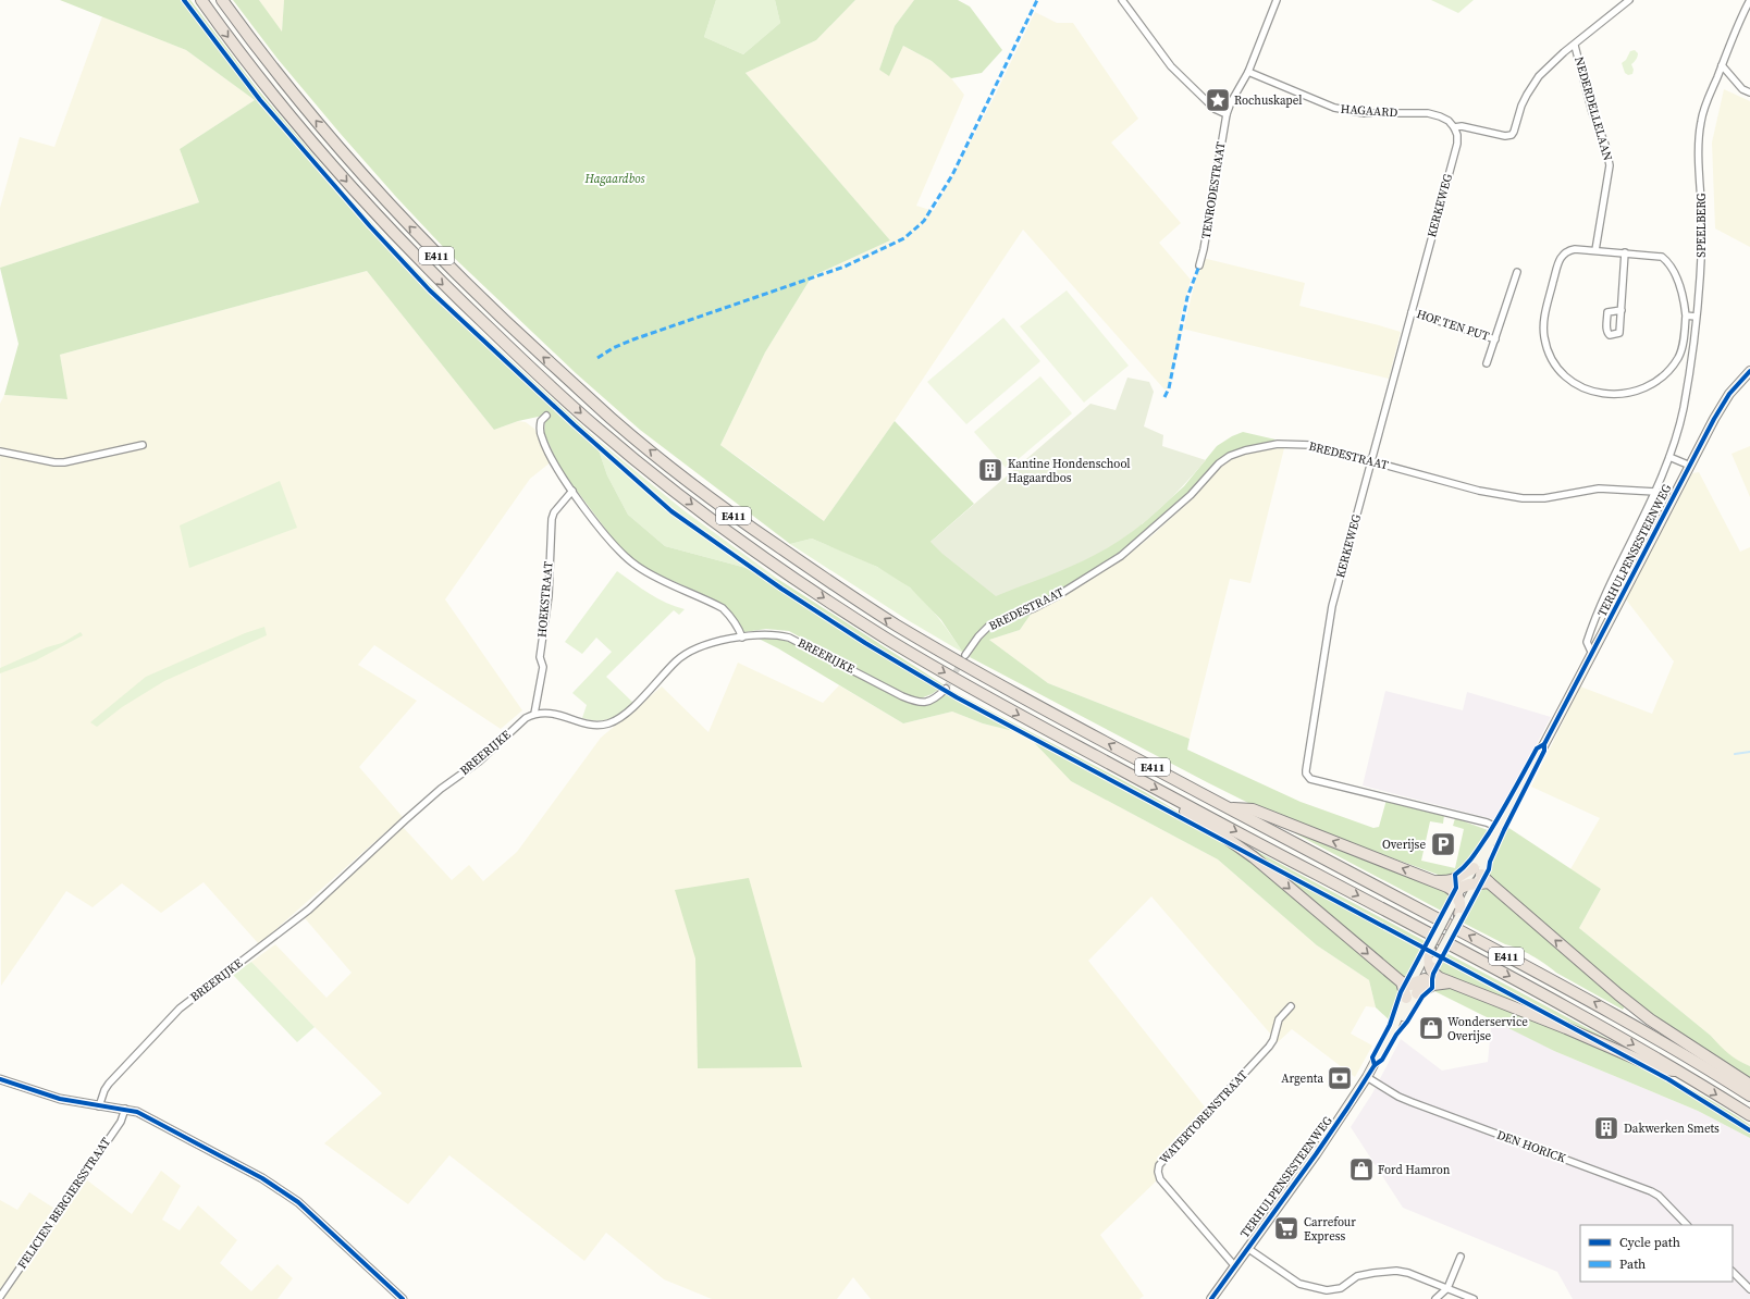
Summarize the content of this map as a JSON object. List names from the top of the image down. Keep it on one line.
{"streets":{"highway":["E411"],"main road":["TERHULPENSESTEENWEG"],"street":["NEDERDELLELAAN","HAGAARD","TENRODESTRAAT","KERKEWEG","SPEELBERG","HOF TEN PUT","BREDESTRAAT","HOEKSTRAAT","BREERIJKE","WATERTORENSTRAAT","DEN HORICK","FELICIEN BERGIERSSTRAAT"]},"crossings":[["NEDERDELLELAAN","HAGAARD"],["HAGAARD","KERKEWEG"],["KERKEWEG","HOF TEN PUT"],["KERKEWEG","BREDESTRAAT"],["KERKEWEG","TERHULPENSESTEENWEG"],["SPEELBERG","BREDESTRAAT"],["SPEELBERG","TERHULPENSESTEENWEG"],["TERHULPENSESTEENWEG","WATERTORENSTRAAT"],["TERHULPENSESTEENWEG","DEN HORICK"],["HOEKSTRAAT","BREERIJKE"]],"parks":["Hagaardbos"],"places":{"place":["Rochuskapel"],"building":["Kantine Hondenschool Hagaardbos","Dakwerken Smets"],"parking":["Overijse"],"shop":["Wonderservice Overijse","Ford Hamron"],"bank":["Argenta"],"supermarket":["Carrefour Express"]},"legend":["Cycle path","Path"]}
